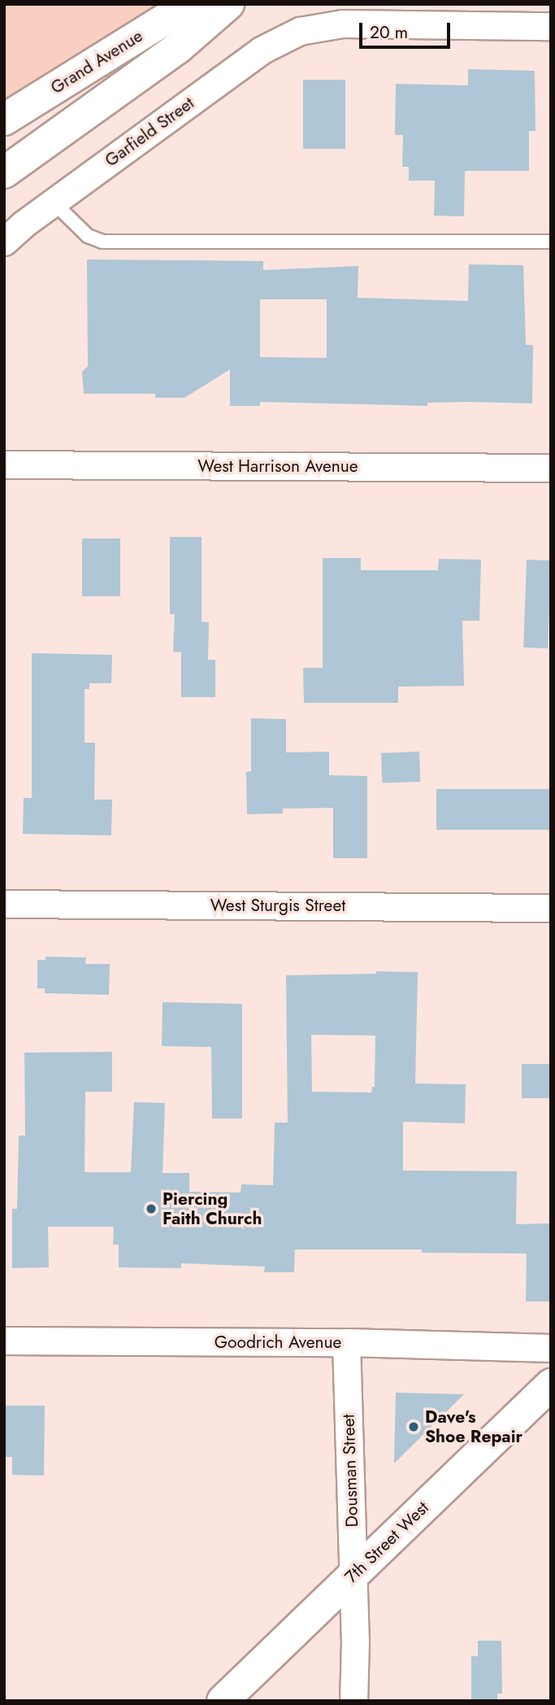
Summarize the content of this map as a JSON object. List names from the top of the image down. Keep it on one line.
{"streets":{"main road":["Grand Avenue","7th Street West"],"street":["Garfield Street","West Harrison Avenue","West Sturgis Street","Goodrich Avenue","Dousman Street"]},"crossings":[["Goodrich Avenue","Dousman Street"],["Dousman Street","7th Street West"]],"places":["Piercing Faith Church","Dave's Shoe Repair"],"scale_bar":"20 m"}
